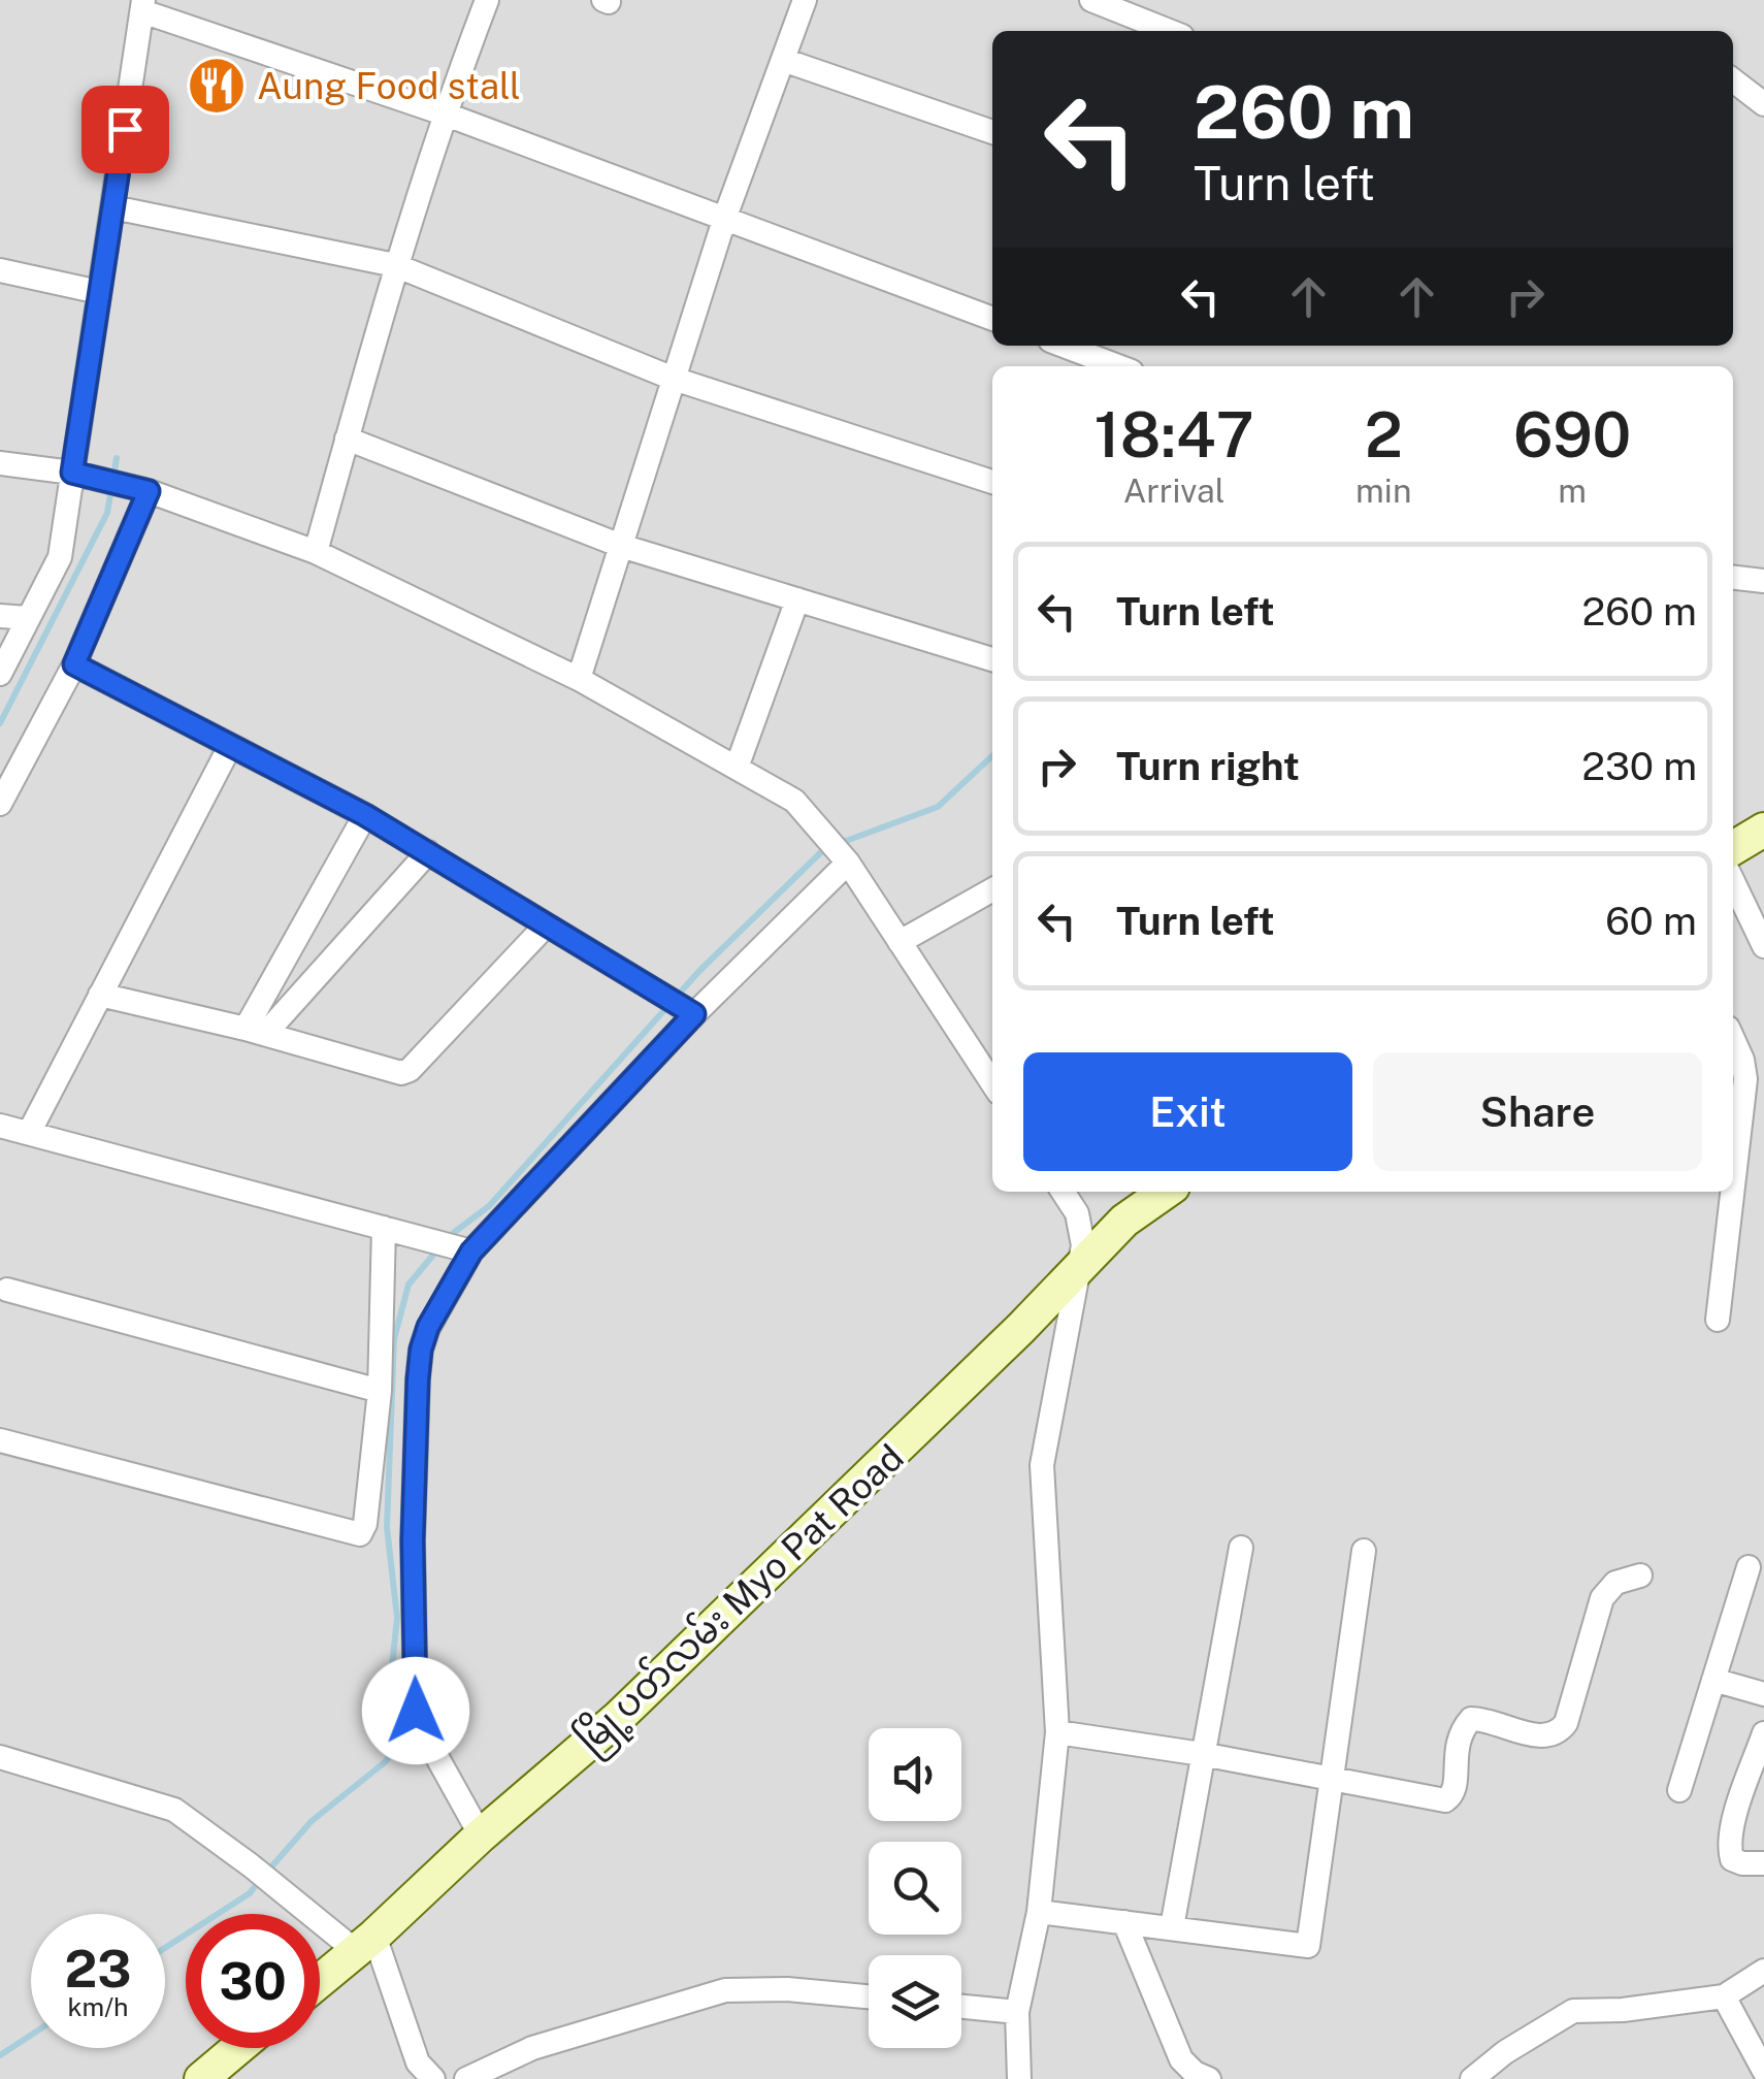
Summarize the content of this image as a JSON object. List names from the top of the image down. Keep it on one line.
{"streets":{"main road":["မြို့ပတ်လမ်း Myo Pat Road"]},"places":{"restaurant":["Aung Food stall"]},"page":{"turn":["260 m","Turn left"],"eta":["18:47","Arrival","2","min","690","m"],"list":[{"name":"Turn left","value":"260 m"},{"name":"Turn right","value":"230 m"},{"name":"Turn left","value":"60 m"}],"buttons":["Exit","Share"],"speed":"23 km/h","limit":"30"}}
